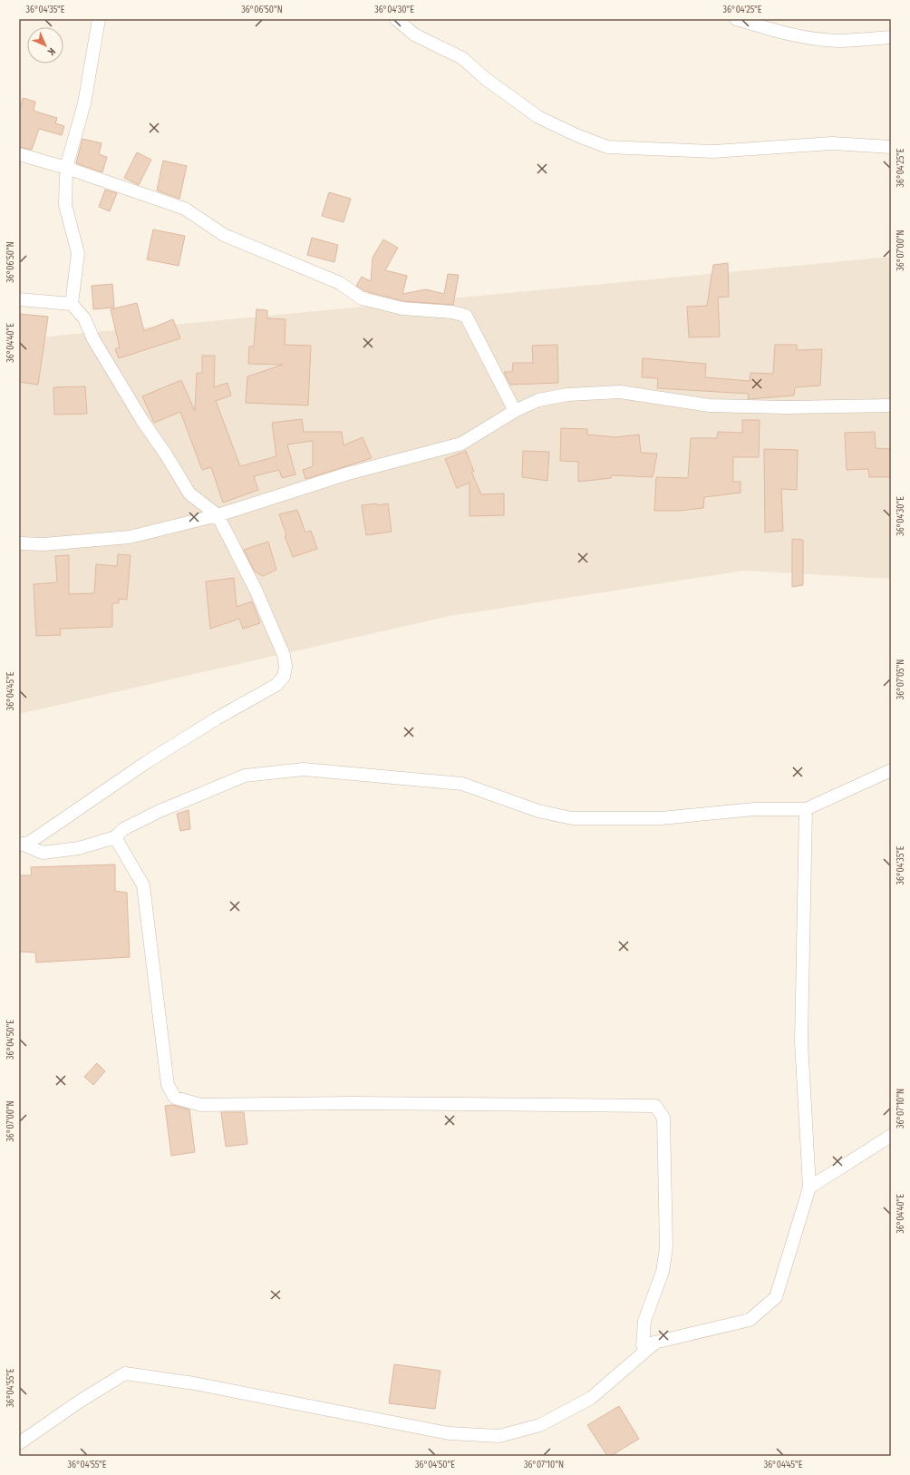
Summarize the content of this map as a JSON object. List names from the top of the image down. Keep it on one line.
{"north":"bottom right","coordinates":["36°04'35\"E","36°06'50\"N","36°04'30\"E","36°04'25\"E","36°07'00\"N","36°04'40\"E","36°07'05\"N","36°04'45\"E","36°04'50\"E","36°07'10\"N","36°04'55\"E"]}
